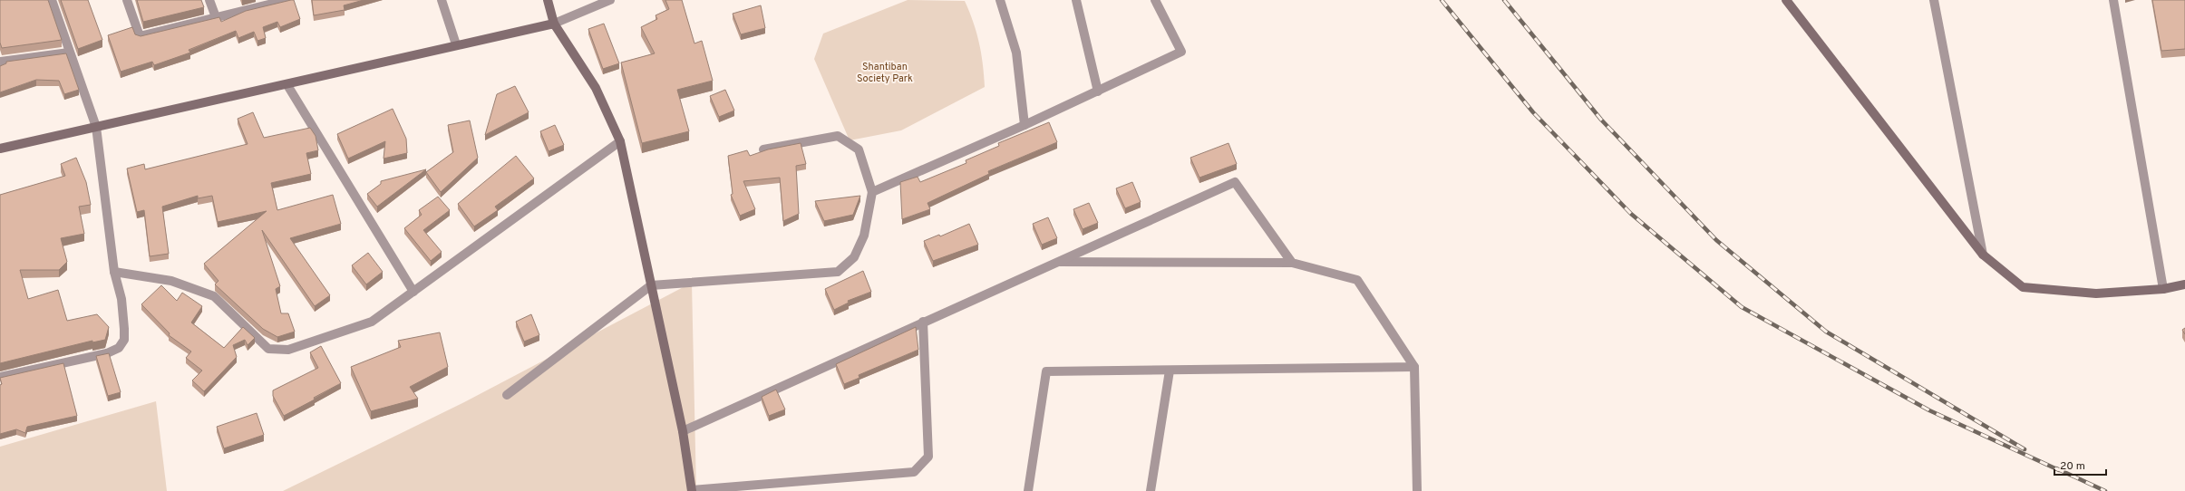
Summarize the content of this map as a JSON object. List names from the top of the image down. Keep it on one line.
{"parks":["Shantiban Society Park"],"scale_bar":"20 m"}
